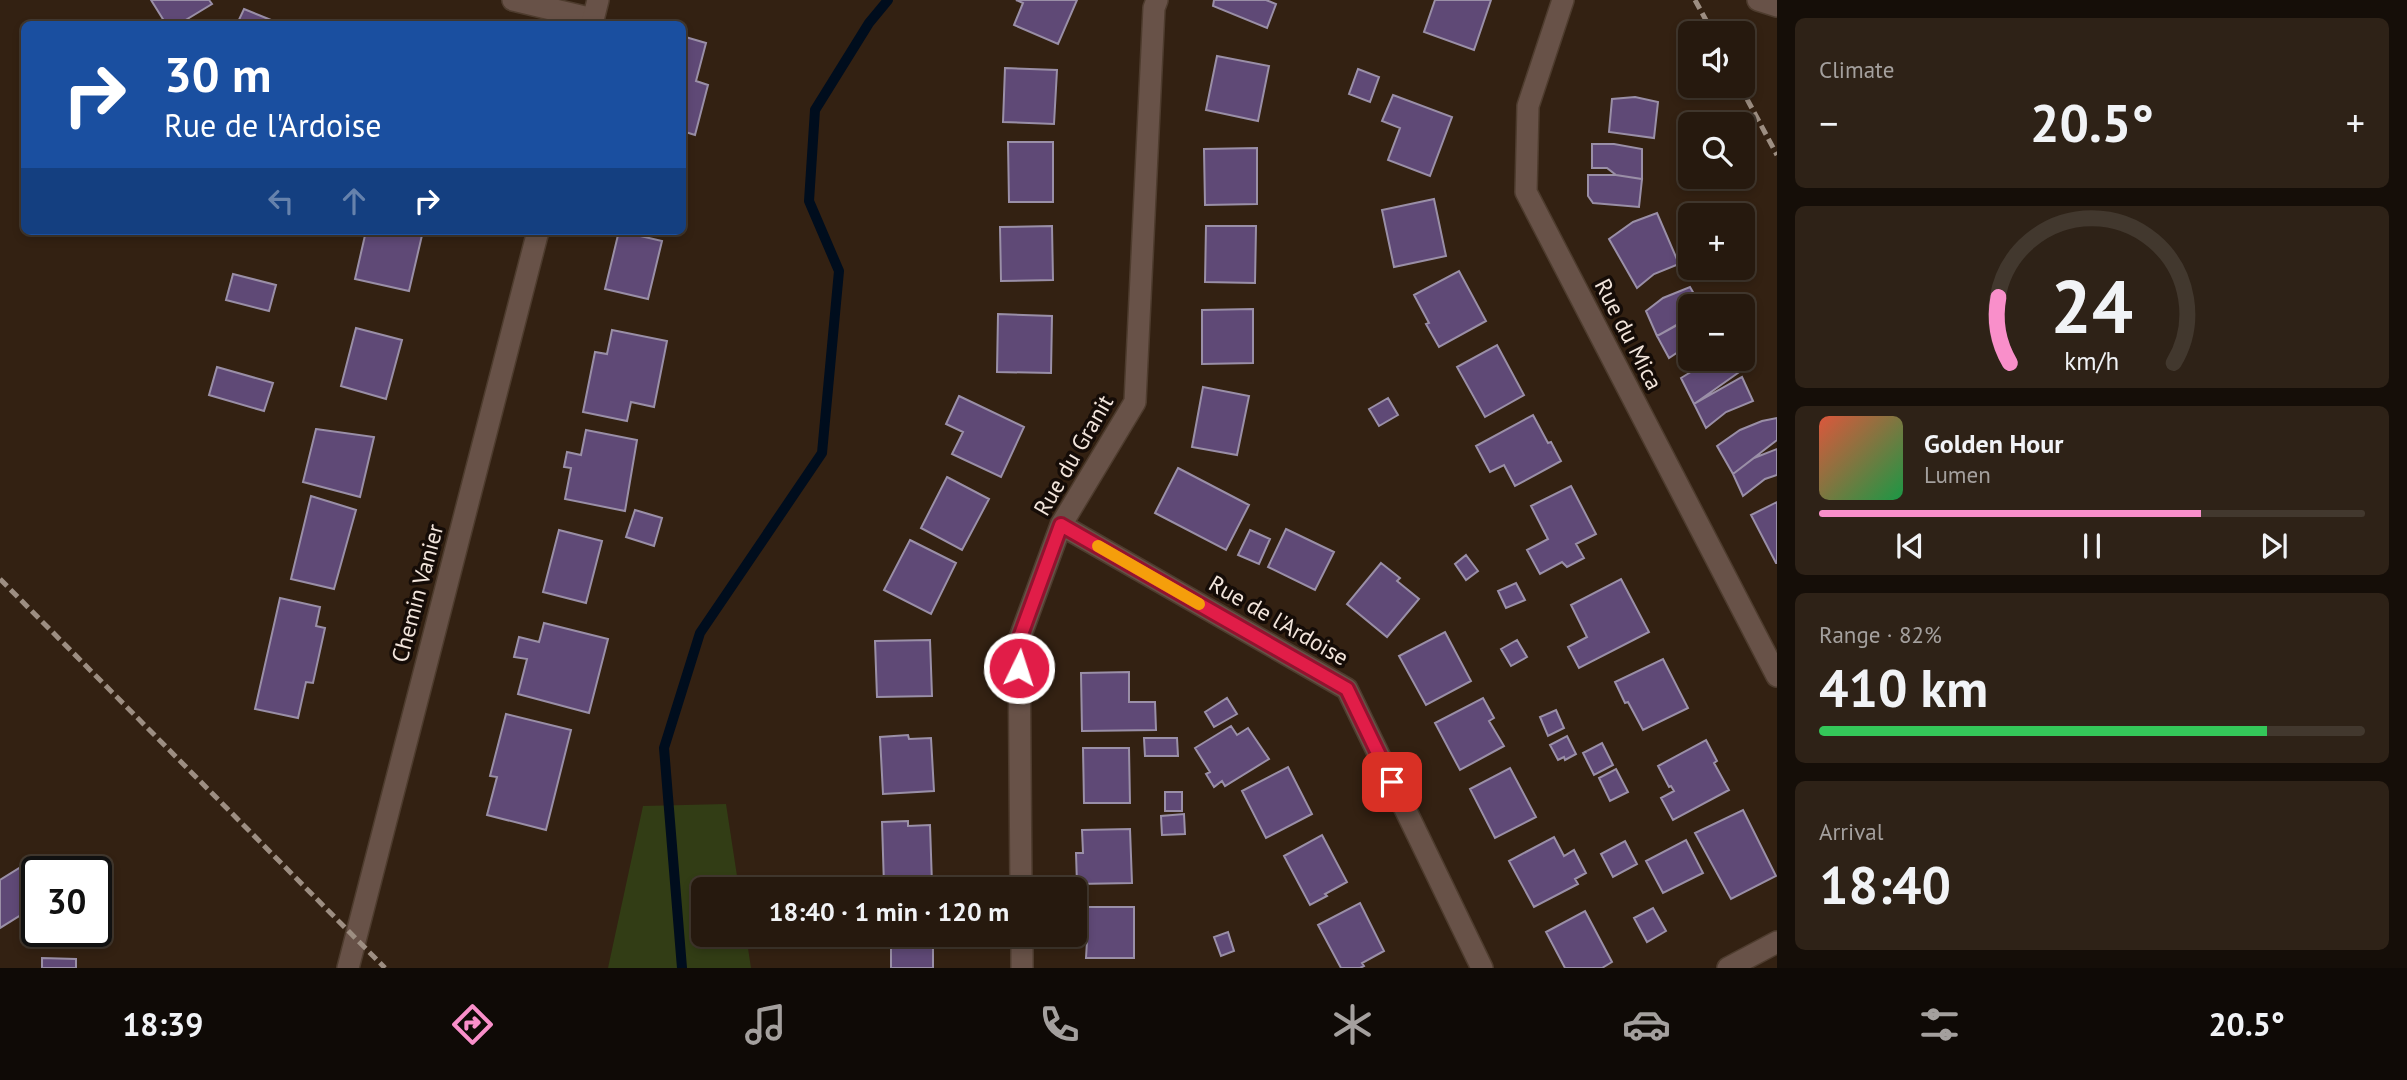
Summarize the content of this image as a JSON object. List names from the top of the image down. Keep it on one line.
{"streets":{"street":["Rue du Mica","Rue du Granit","Chemin Vanier","Rue de l'Ardoise"]},"crossings":[["Rue du Granit","Rue de l'Ardoise"]],"page":{"tile":["Climate",["Range · 82%","410 km"],["Arrival","18:40"]],"map_buttons":["+","−"],"turn":["30 m","Rue de l'Ardoise"],"heat":["−","20.5°","+"],"song":["Golden Hour","Lumen"],"limit":"30","trip":"18:40 · 1 min · 120 m","tabs":["18:39","20.5°"],"gauge":["24","km/h"]}}
